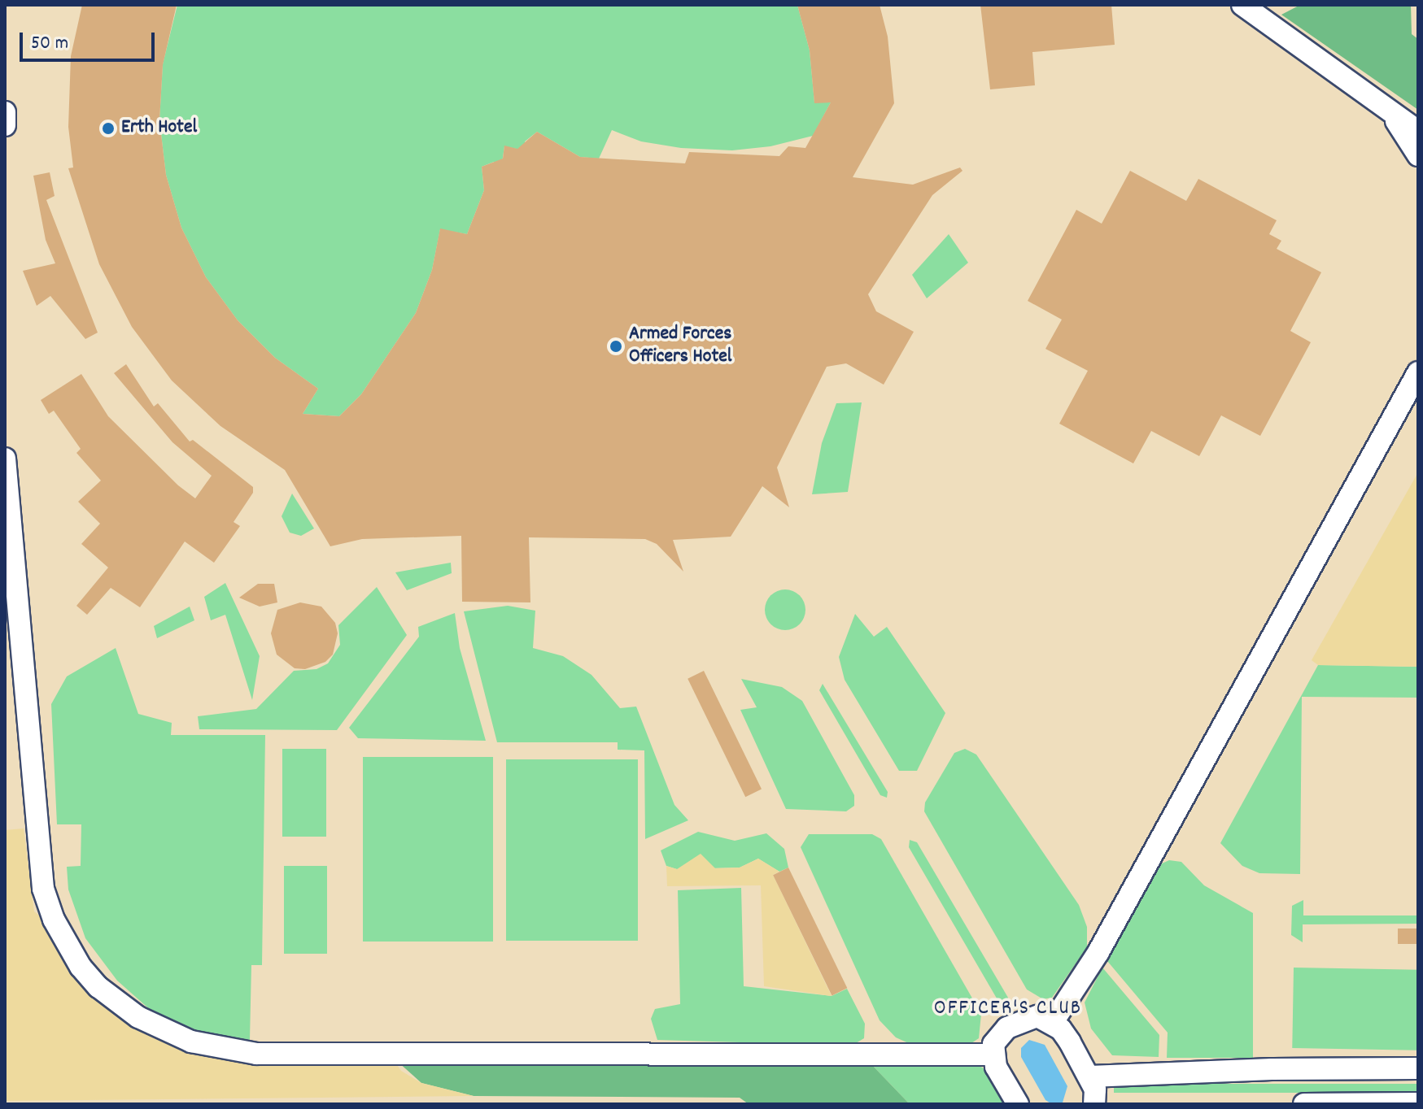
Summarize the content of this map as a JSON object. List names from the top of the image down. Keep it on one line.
{"districts":["OFFICER'S CLUB"],"places":["Erth Hotel","Armed Forces Officers Hotel"],"scale_bar":"50 m"}
